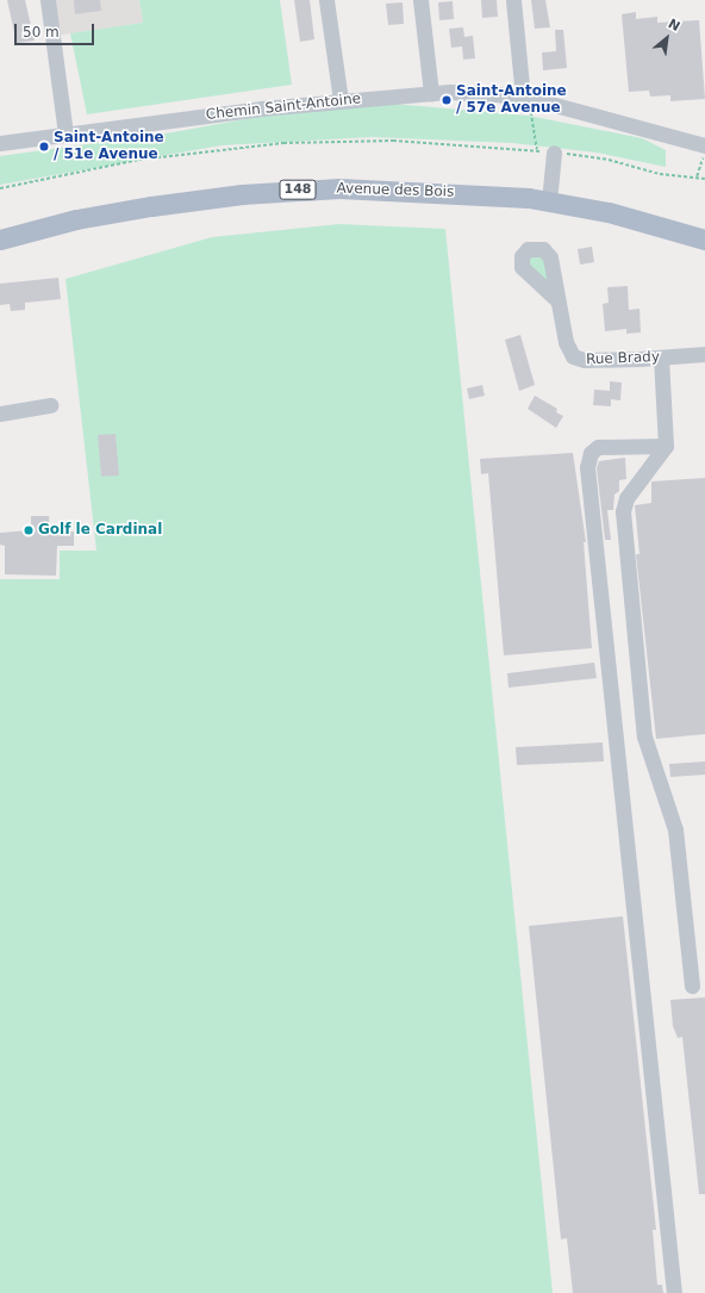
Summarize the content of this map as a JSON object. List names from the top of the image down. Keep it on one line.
{"streets":{"main road":["148","Avenue des Bois"],"street":["Chemin Saint-Antoine","Rue Brady"]},"places":["Saint-Antoine / 57e Avenue","Saint-Antoine / 51e Avenue","Golf le Cardinal"],"scale_bar":"50 m","north":"top right"}
